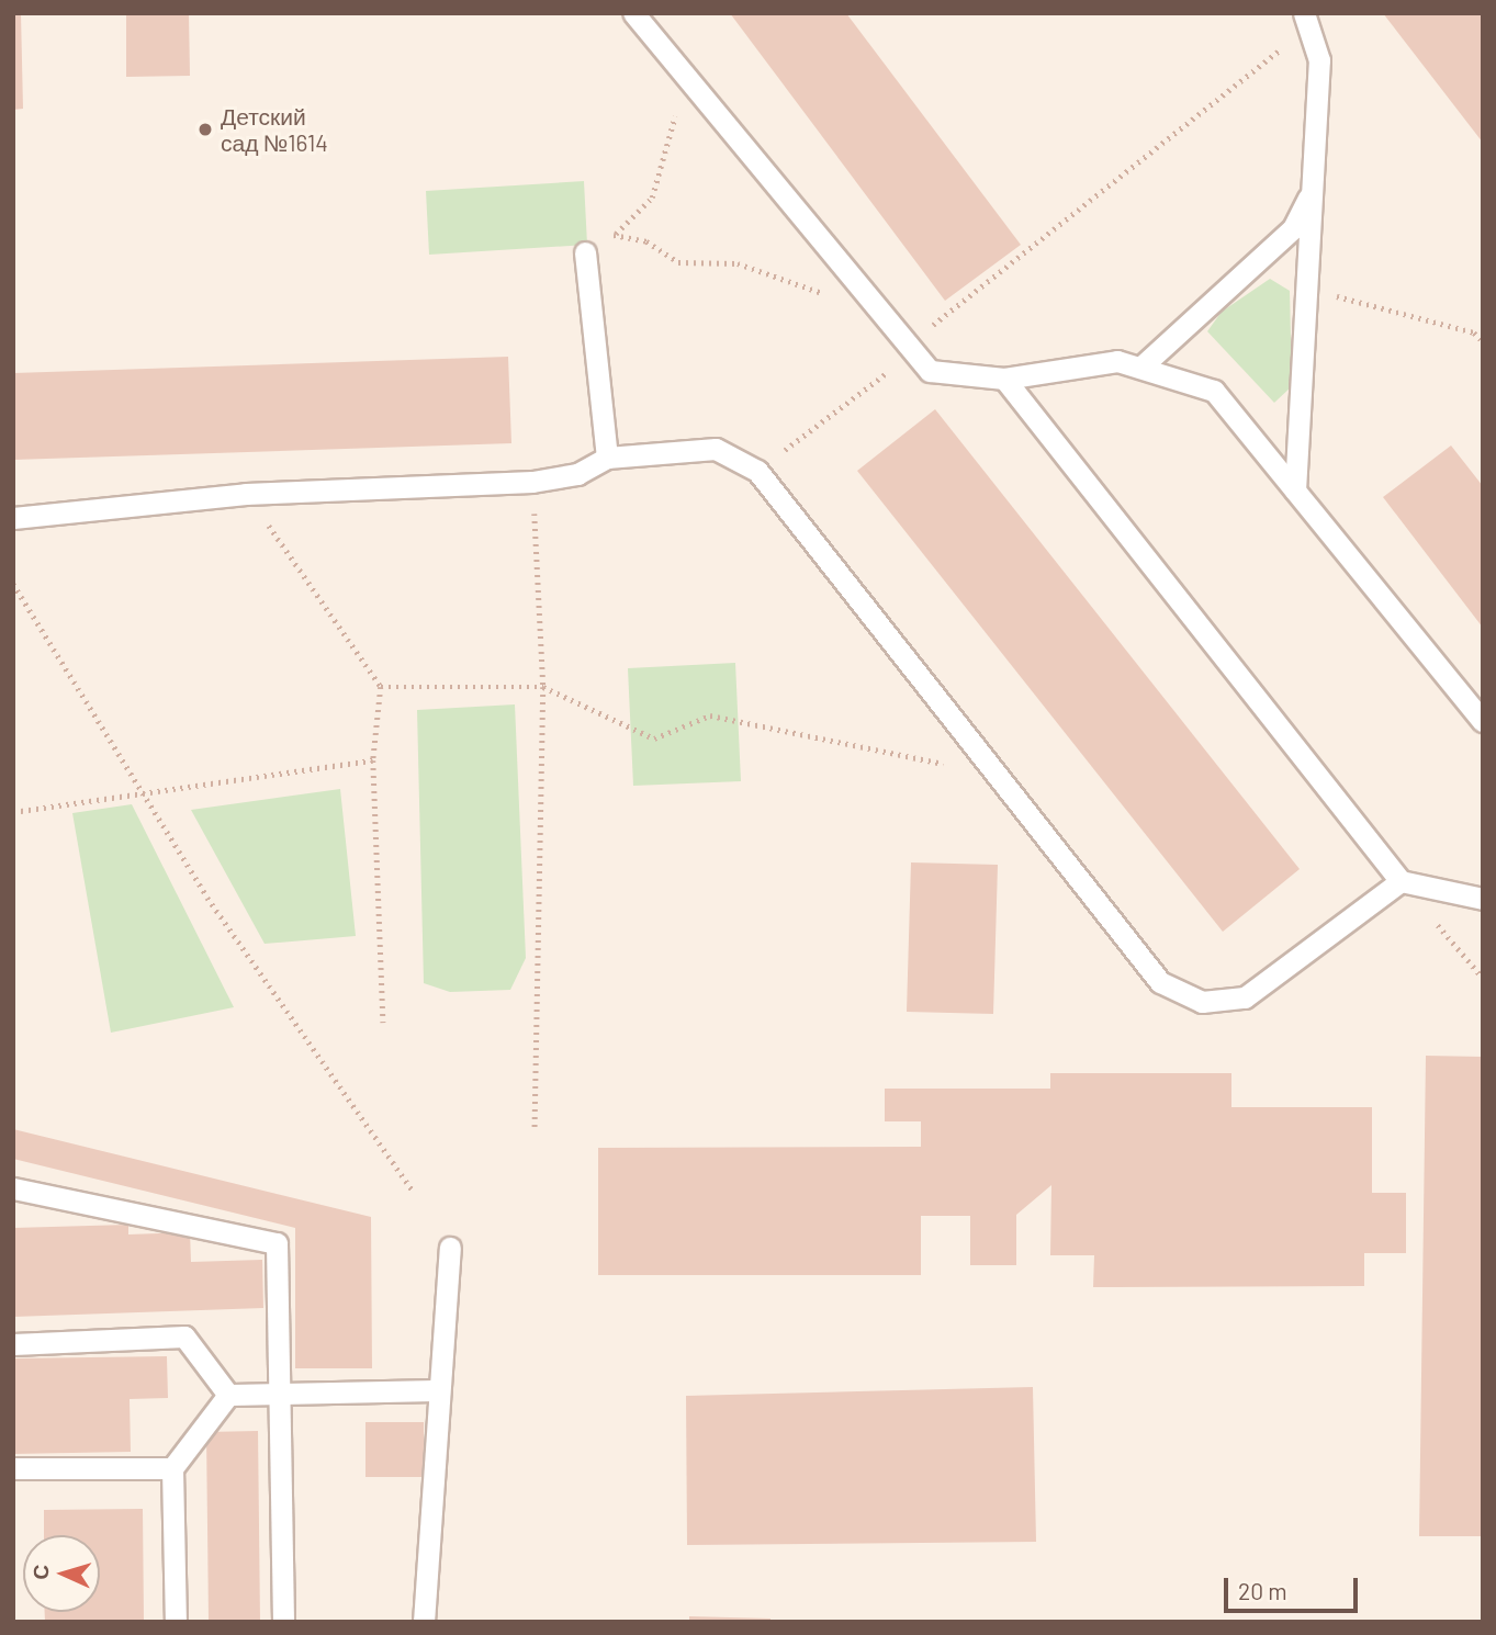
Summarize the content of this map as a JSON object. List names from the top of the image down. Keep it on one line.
{"places":["Детский сад №1614"],"scale_bar":"20 m","north":"left"}
